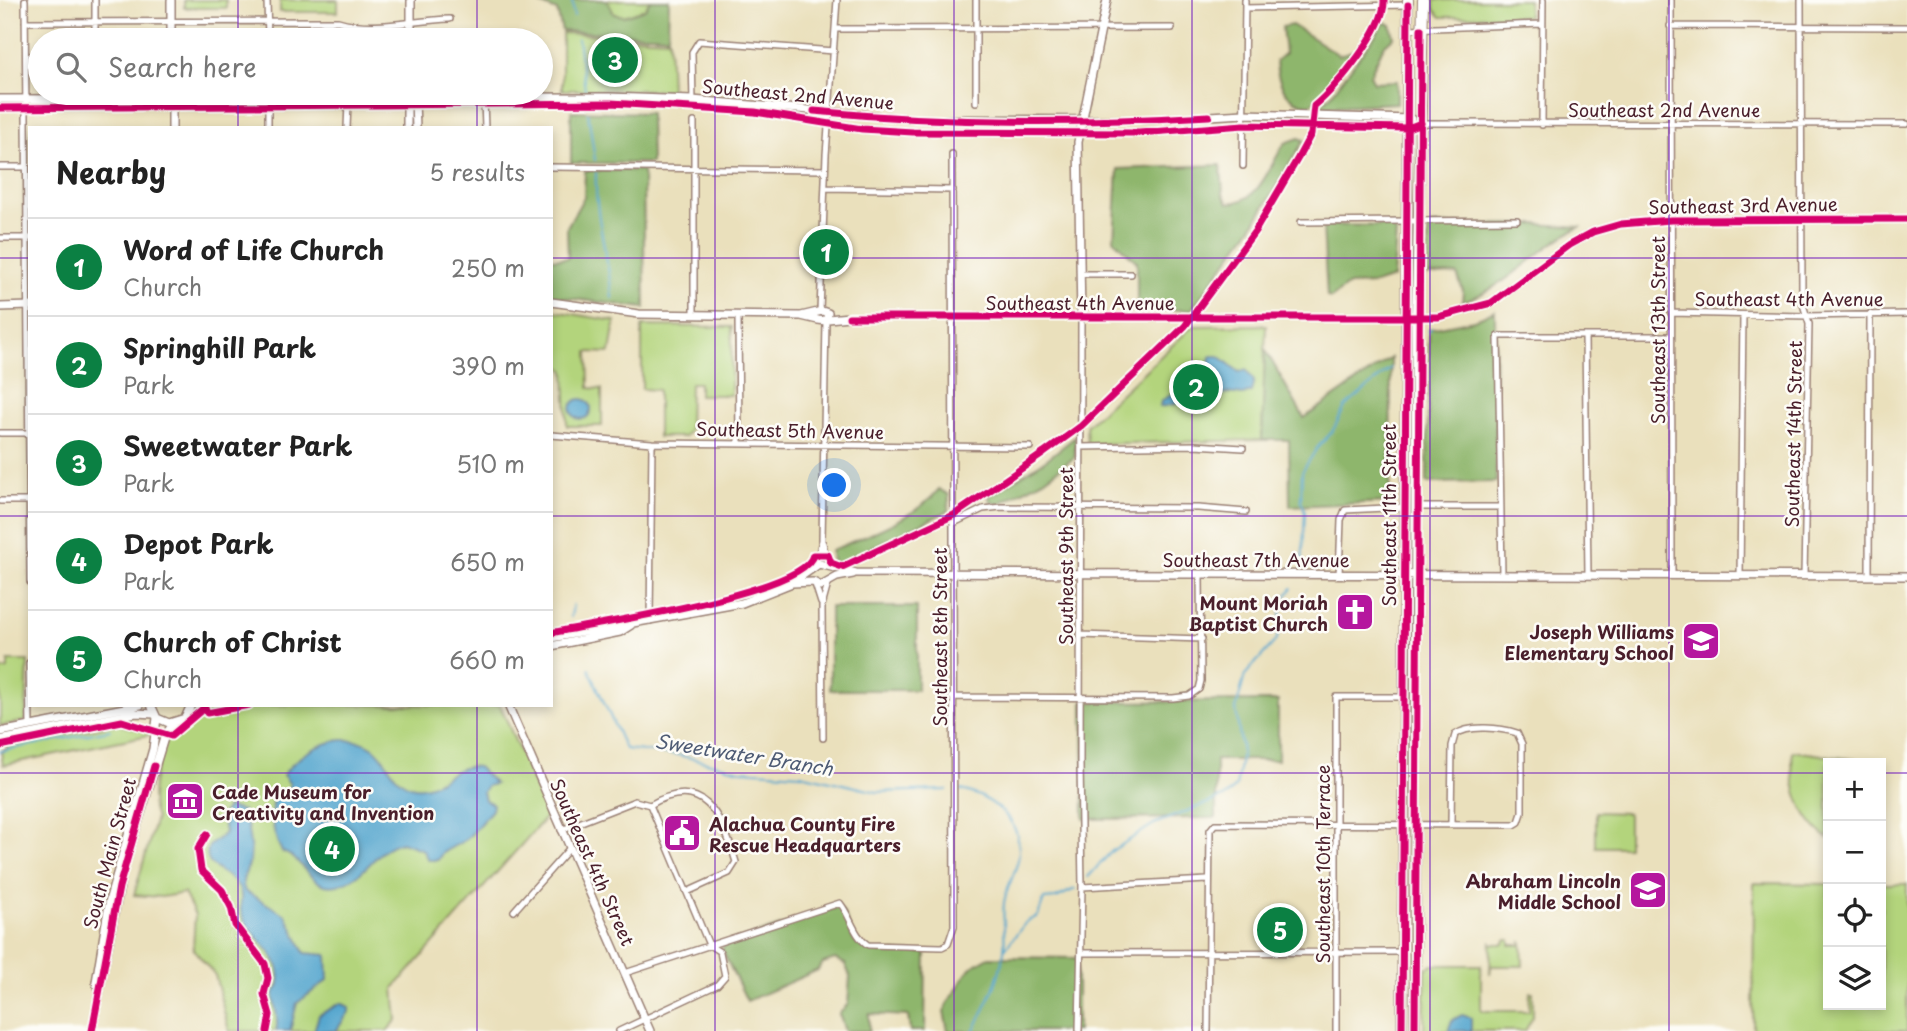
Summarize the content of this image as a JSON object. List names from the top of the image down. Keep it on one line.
{"streets":{"highway":["Southeast 11th Street"],"street":["Southeast 2nd Avenue","Southeast 3rd Avenue","Southeast 4th Avenue","Southeast 13th Street","Southeast 5th Avenue","Southeast 14th Street","Southeast 9th Street","Southeast 7th Avenue","Southeast 8th Street","South Main Street","Southeast 4th Street","Southeast 10th Terrace"]},"crossings":[["Southeast 2nd Avenue","Southeast 13th Street"],["Southeast 2nd Avenue","Southeast 14th Street"],["Southeast 2nd Avenue","Southeast 11th Street"],["Southeast 2nd Avenue","Southeast 9th Street"],["Southeast 3rd Avenue","Southeast 4th Avenue"],["Southeast 3rd Avenue","Southeast 13th Street"],["Southeast 3rd Avenue","Southeast 14th Street"],["Southeast 4th Avenue","Southeast 13th Street"],["Southeast 4th Avenue","Southeast 14th Street"],["Southeast 4th Avenue","Southeast 11th Street"],["Southeast 4th Avenue","Southeast 9th Street"],["Southeast 4th Avenue","Southeast 8th Street"],["Southeast 13th Street","Southeast 7th Avenue"],["Southeast 5th Avenue","Southeast 8th Street"],["Southeast 14th Street","Southeast 7th Avenue"],["Southeast 11th Street","Southeast 7th Avenue"],["Southeast 11th Street","Southeast 10th Terrace"],["Southeast 9th Street","Southeast 7th Avenue"],["Southeast 7th Avenue","Southeast 8th Street"]],"water":["Sweetwater Branch"],"places":{"church":["Mount Moriah Baptist Church"],"school or university":["Joseph Williams Elementary School","Abraham Lincoln Middle School"],"museum":["Cade Museum for Creativity and Invention"],"public building":["Alachua County Fire Rescue Headquarters"]},"page":{"search":"Search here","pins":["3","1","2","4","5"],"heading":["Nearby","5 results"],"list":[{"mark":"1","name":"Word of Life Church","note":"Church","value":"250 m"},{"mark":"2","name":"Springhill Park","note":"Park","value":"390 m"},{"mark":"3","name":"Sweetwater Park","note":"Park","value":"510 m"},{"mark":"4","name":"Depot Park","note":"Park","value":"650 m"},{"mark":"5","name":"Church of Christ","note":"Church","value":"660 m"}],"map_buttons":["+","−"]}}
